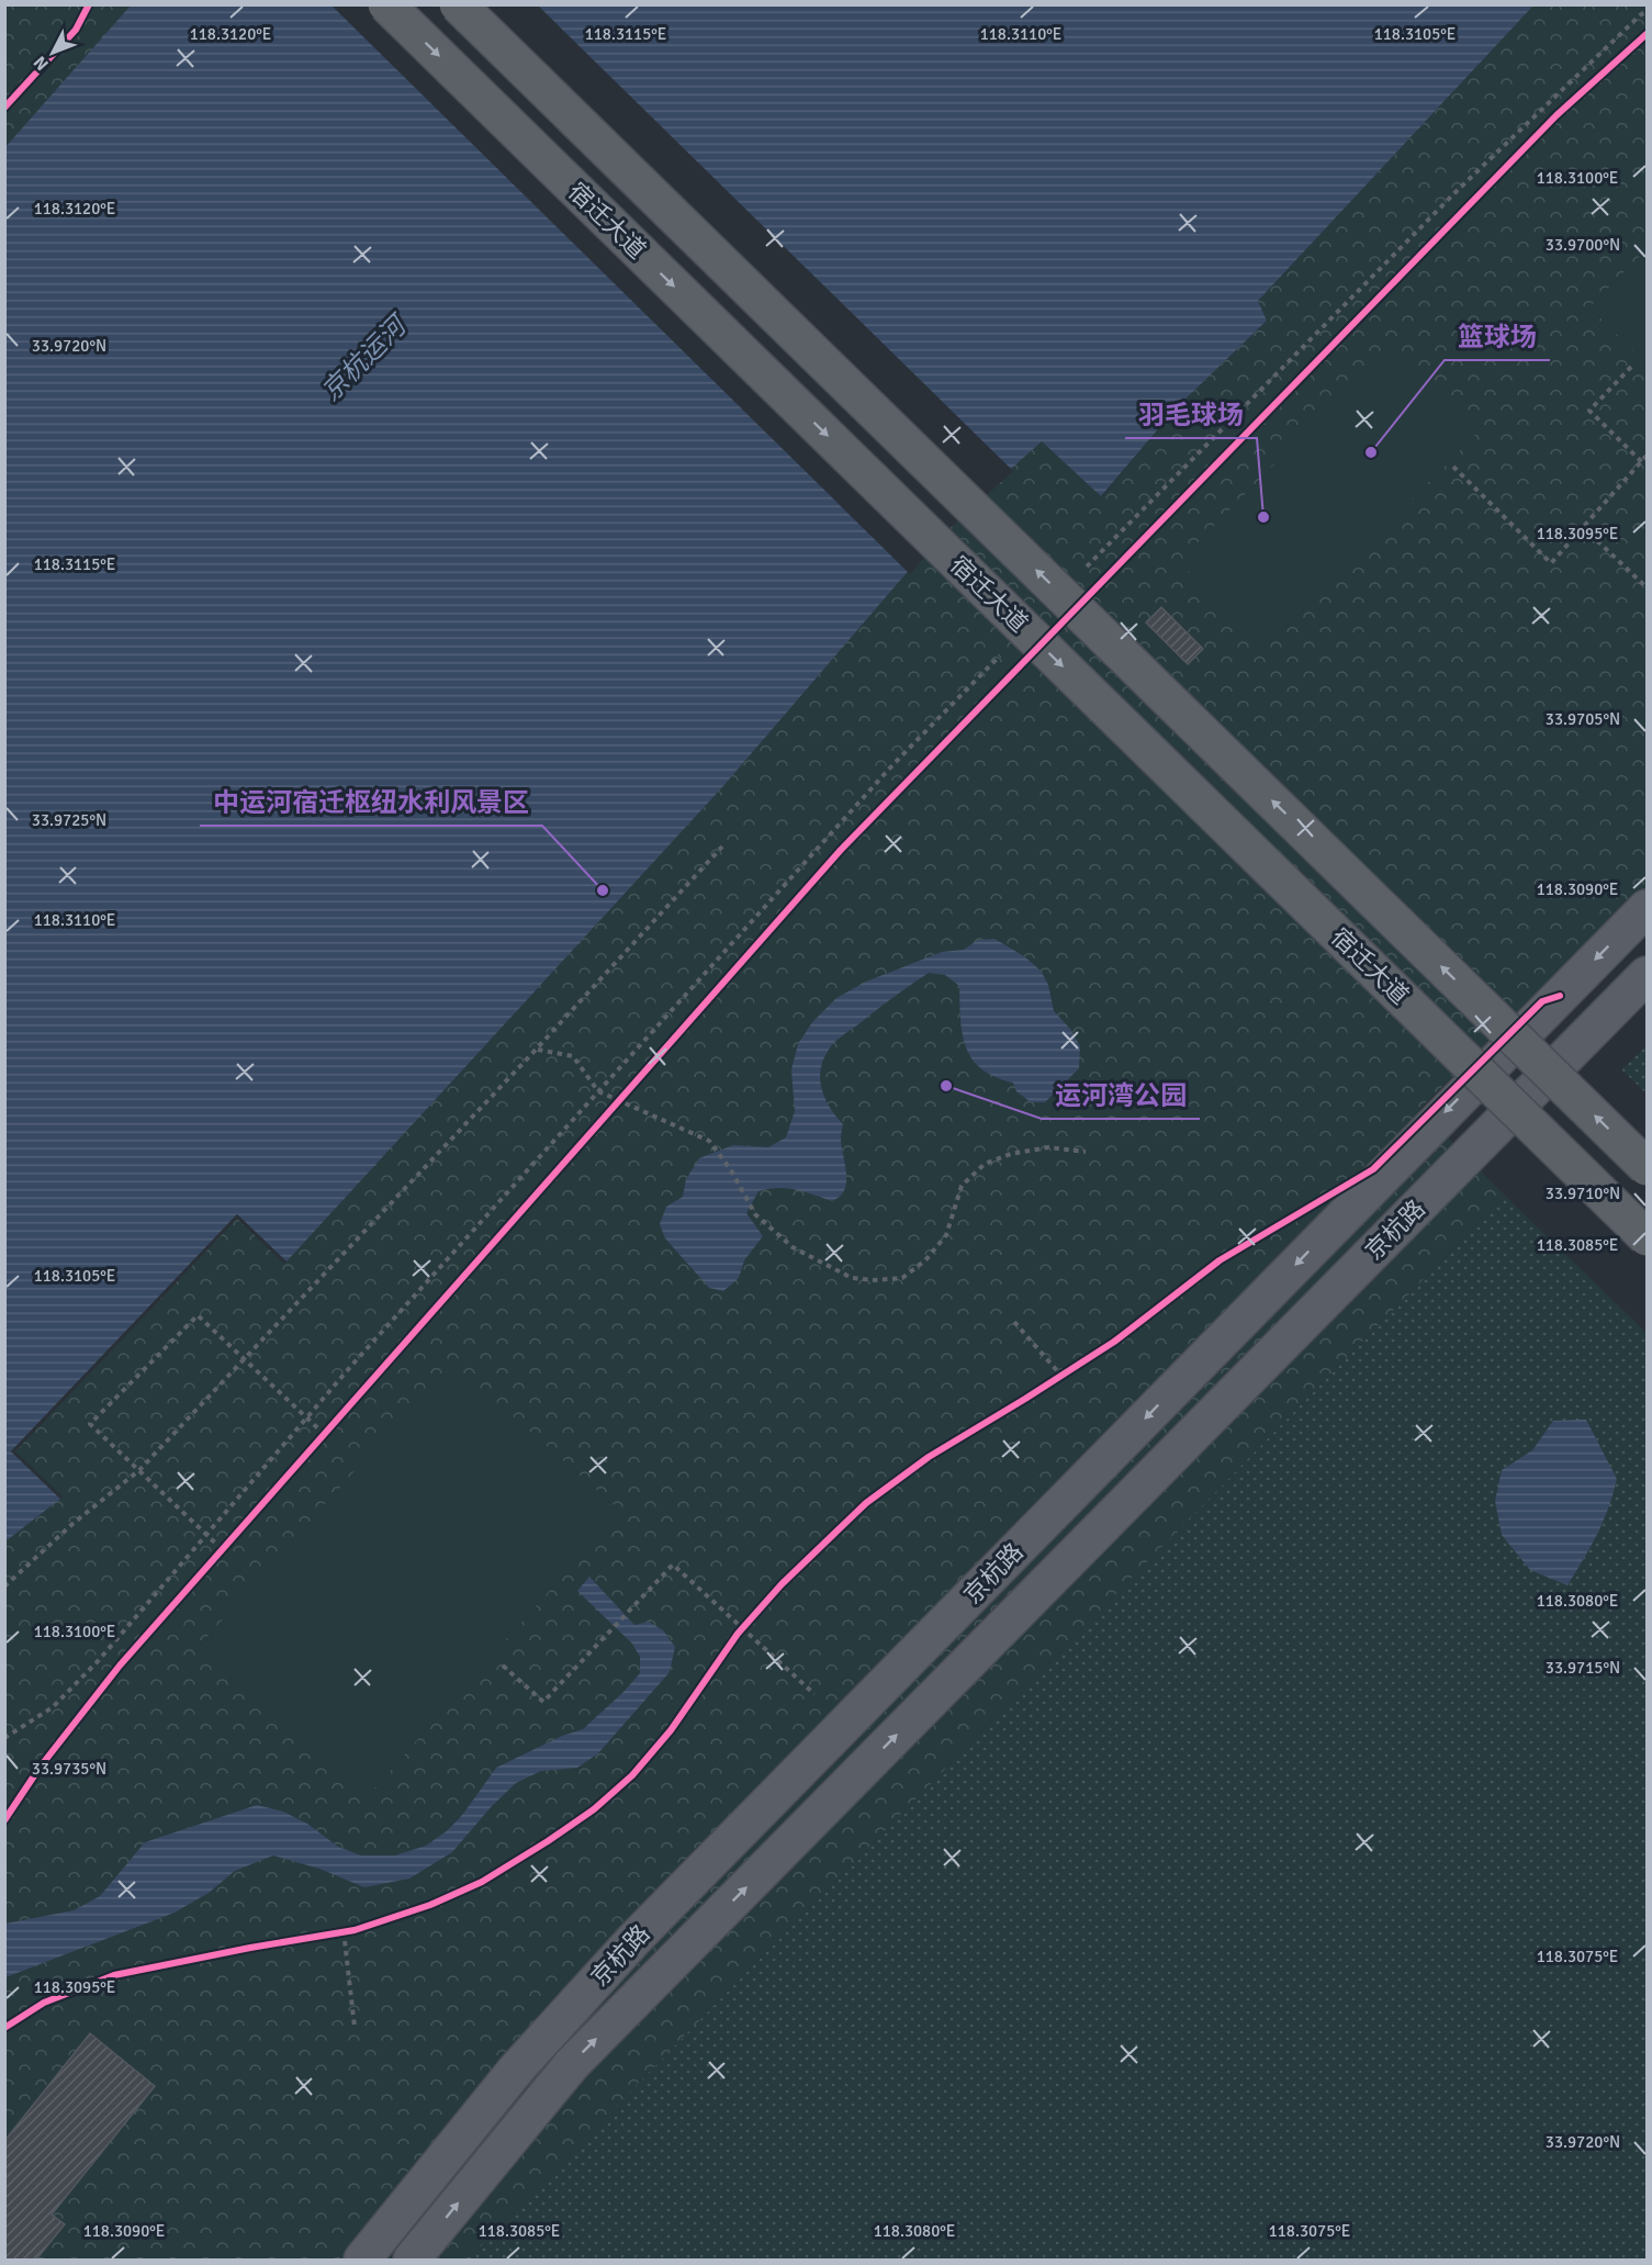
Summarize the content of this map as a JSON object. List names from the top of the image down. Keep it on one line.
{"streets":{"main road":["宿迁大道"],"street":["京杭路"]},"water":["京杭运河"],"places":["篮球场","羽毛球场","中运河宿迁枢纽水利风景区","运河湾公园"],"north":"bottom left","coordinates":["118.3120°E","118.3115°E","118.3110°E","118.3105°E","118.3100°E","33.9700°N","33.9720°N","118.3095°E","33.9705°N","33.9725°N","118.3090°E","33.9710°N","118.3085°E","118.3080°E","33.9715°N","33.9735°N","118.3075°E"]}
